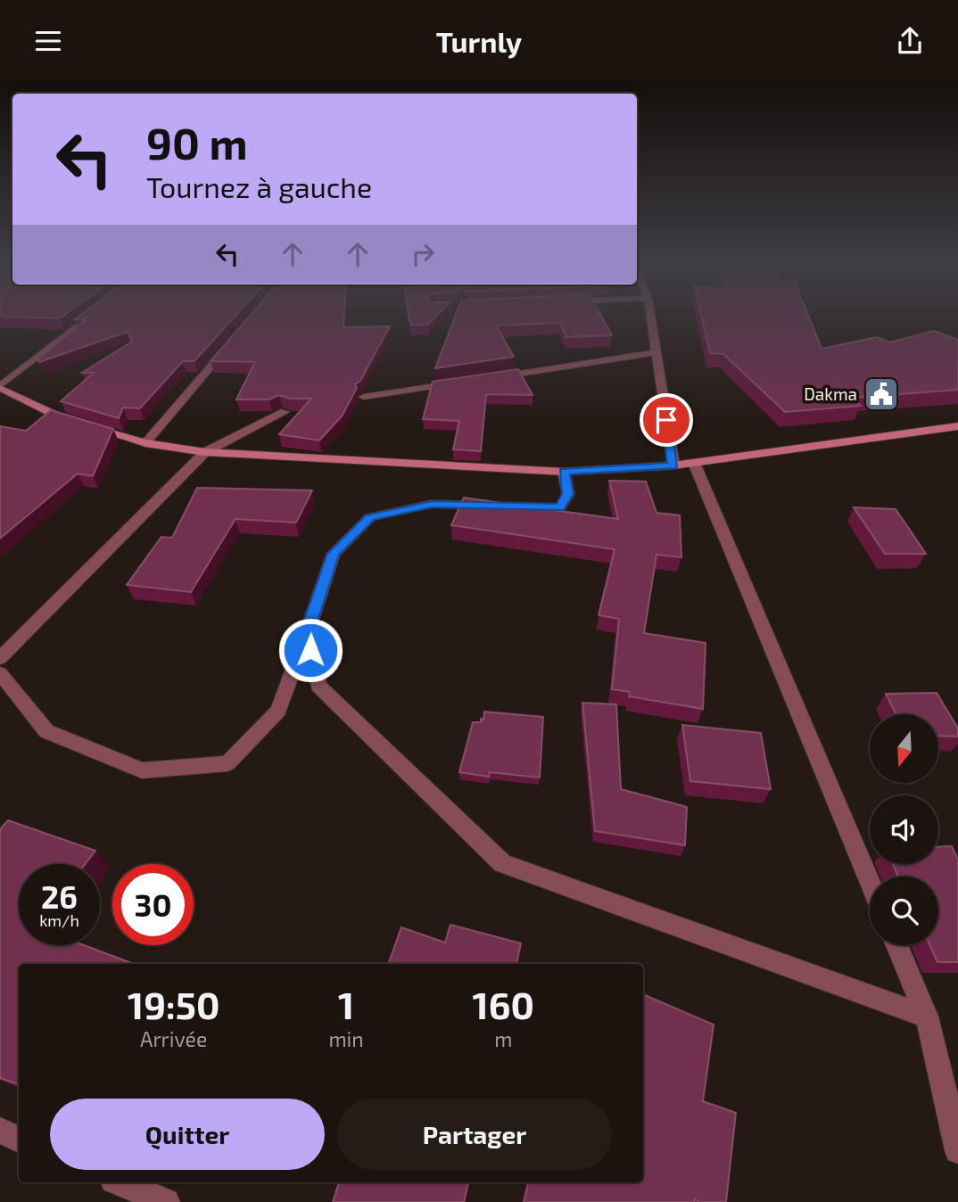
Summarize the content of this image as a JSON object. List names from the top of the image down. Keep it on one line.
{"places":{"public building":["Dakma"]},"north":"bottom","page":{"header":"Turnly","turn":["90 m","Tournez à gauche"],"speed":"26 km/h","limit":"30","eta":["19:50","Arrivée","1","min","160","m"],"buttons":["Quitter","Partager"]}}
